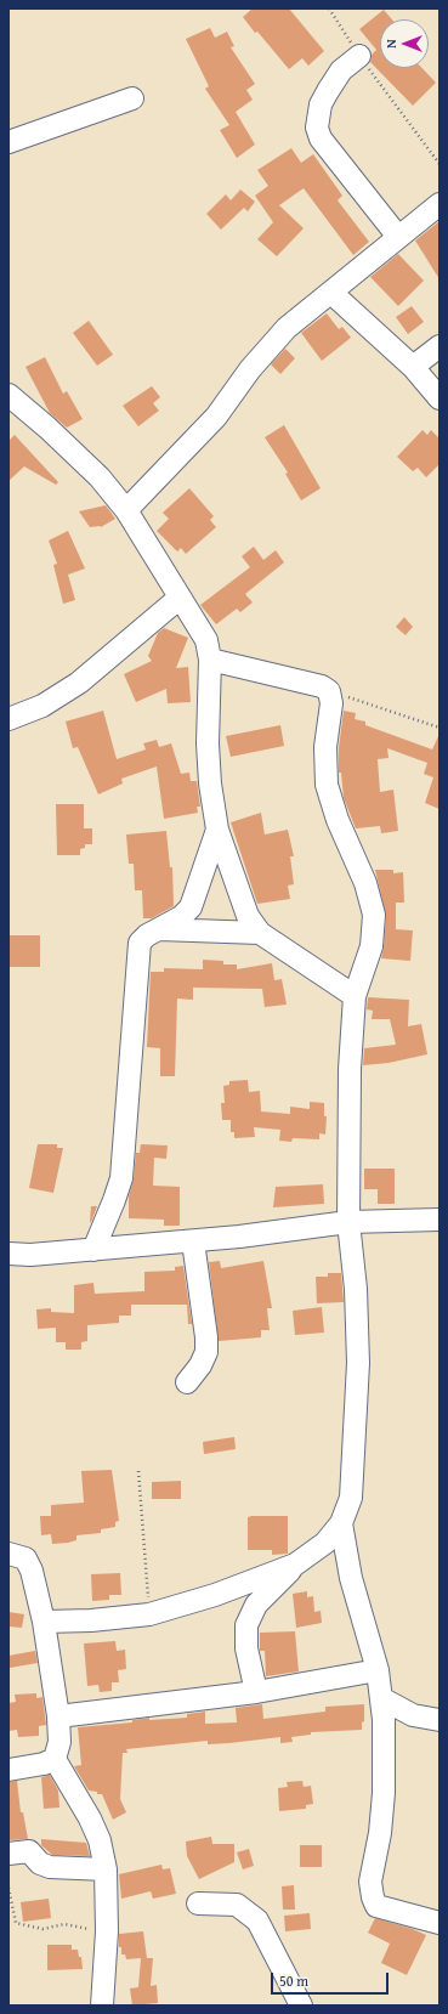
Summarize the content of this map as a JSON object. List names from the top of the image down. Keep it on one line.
{"scale_bar":"50 m","north":"left"}
